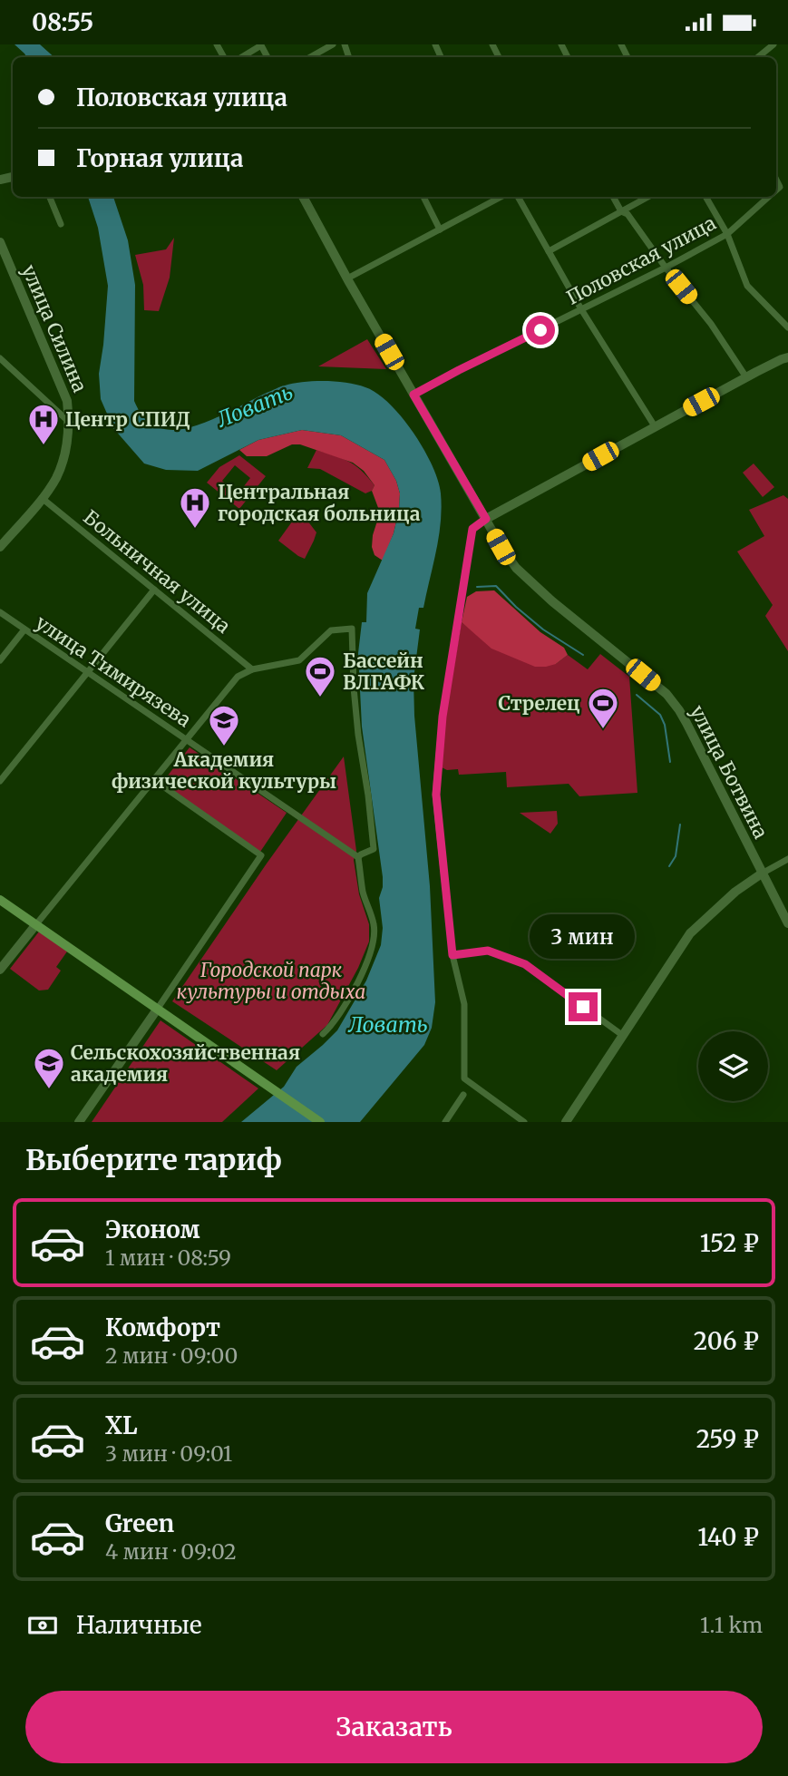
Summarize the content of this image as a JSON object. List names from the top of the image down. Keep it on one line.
{"streets":{"main road":["улица Силина","улица Ботвина"],"street":["Половская улица","Больничная улица","улица Тимирязева"]},"crossings":[["Половская улица","улица Ботвина"],["улица Силина","Больничная улица"]],"water":["Ловать"],"parks":["Городской парк культуры и отдыха"],"places":{"hospital":["Центр СПИД","Центральная городская больница"],"sports":["Бассейн ВЛГАФК","Стрелец"],"school or university":["Aкадемия физической культуры","Сельскохозяйственная академия"]},"page":{"status":"08:55","banner":["Половская улица","Горная улица"],"bubble":"3 мин","heading":"Выберите тариф","list":[{"name":"Эконом","note":"1 мин · 08:59","value":"152 ₽"},{"name":"Комфорт","note":"2 мин · 09:00","value":"206 ₽"},{"name":"XL","note":"3 мин · 09:01","value":"259 ₽"},{"name":"Green","note":"4 мин · 09:02","value":"140 ₽"}],"pay":["Наличные","1.1 km"],"buttons":"Заказать"}}
